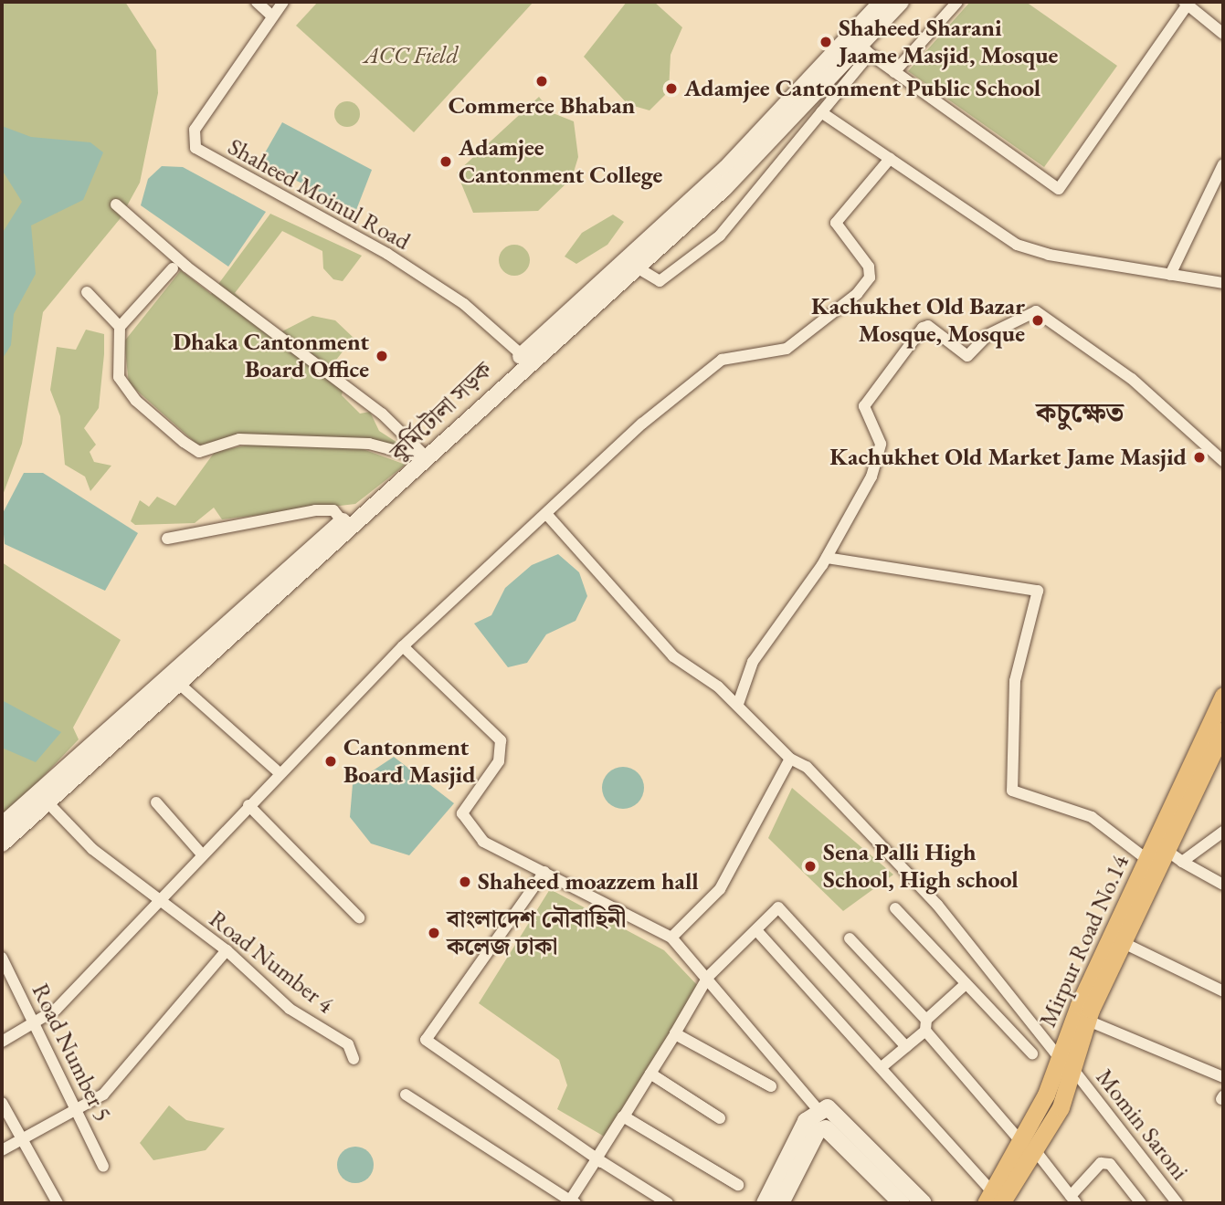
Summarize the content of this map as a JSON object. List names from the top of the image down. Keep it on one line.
{"streets":{"main road":["কুর্মিটোলা সড়ক","Mirpur Road No.14"],"street":["Shaheed Moinul Road","Road Number 4","Road Number 5","Momin Saroni"]},"crossings":[["Shaheed Moinul Road","কুর্মিটোলা সড়ক"],["কুর্মিটোলা সড়ক","Road Number 4"],["Mirpur Road No.14","Momin Saroni"]],"districts":["কচুক্ষেত"],"parks":["ACC Field"],"places":["Shaheed Sharani Jaame Masjid, Mosque","Commerce Bhaban","Adamjee Cantonment Public School","Adamjee Cantonment College","Kachukhet Old Bazar Mosque, Mosque","Dhaka Cantonment Board Office","Kachukhet Old Market Jame Masjid","Cantonment Board Masjid","Sena Palli High School, High school","Shaheed moazzem hall","বাংলাদেশ নৌবাহিনী কলেজ ঢাকা"]}
